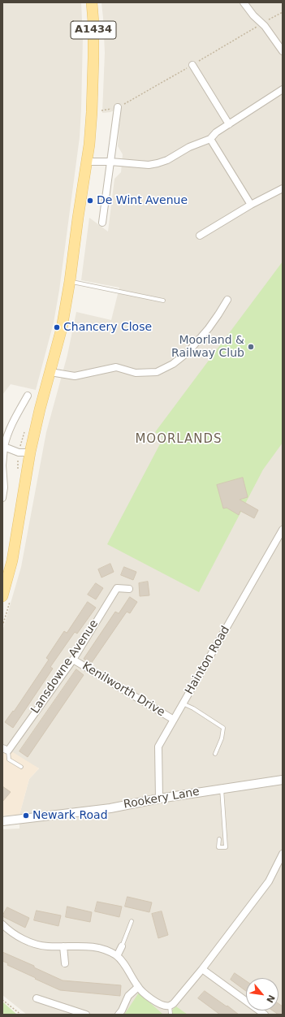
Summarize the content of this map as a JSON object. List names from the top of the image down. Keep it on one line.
{"streets":{"main road":["A1434"],"street":["Hainton Road","Lansdowne Avenue","Kenilworth Drive","Rookery Lane"]},"crossings":[["Hainton Road","Kenilworth Drive"],["Hainton Road","Rookery Lane"],["Lansdowne Avenue","Kenilworth Drive"]],"districts":["MOORLANDS"],"places":["De Wint Avenue","Chancery Close","Moorland & Railway Club","Newark Road"],"north":"bottom right"}
